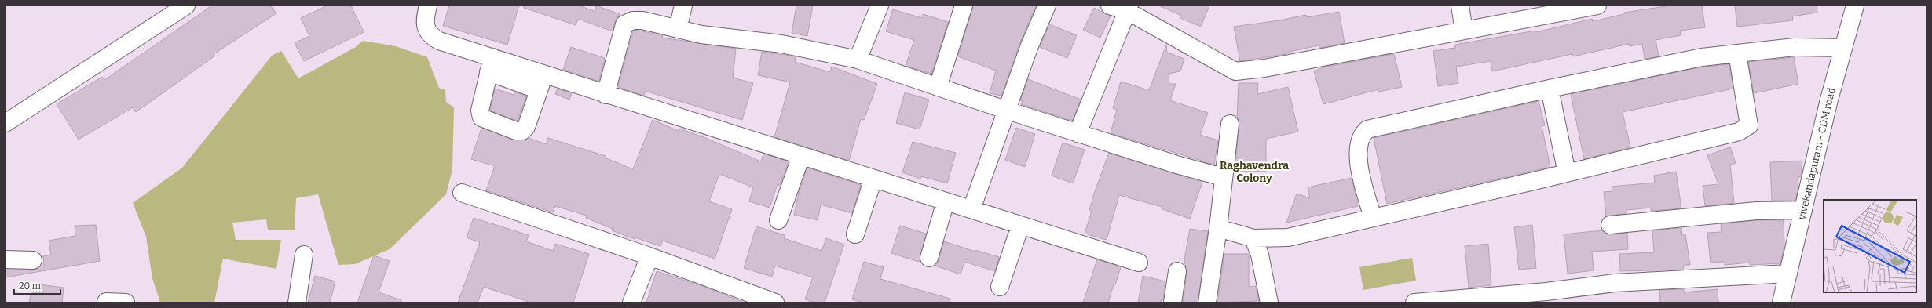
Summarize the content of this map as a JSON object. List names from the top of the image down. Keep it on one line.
{"streets":{"street":["vivekandapuram - CDM road"]},"districts":["Raghavendra Colony"],"scale_bar":"20 m"}
